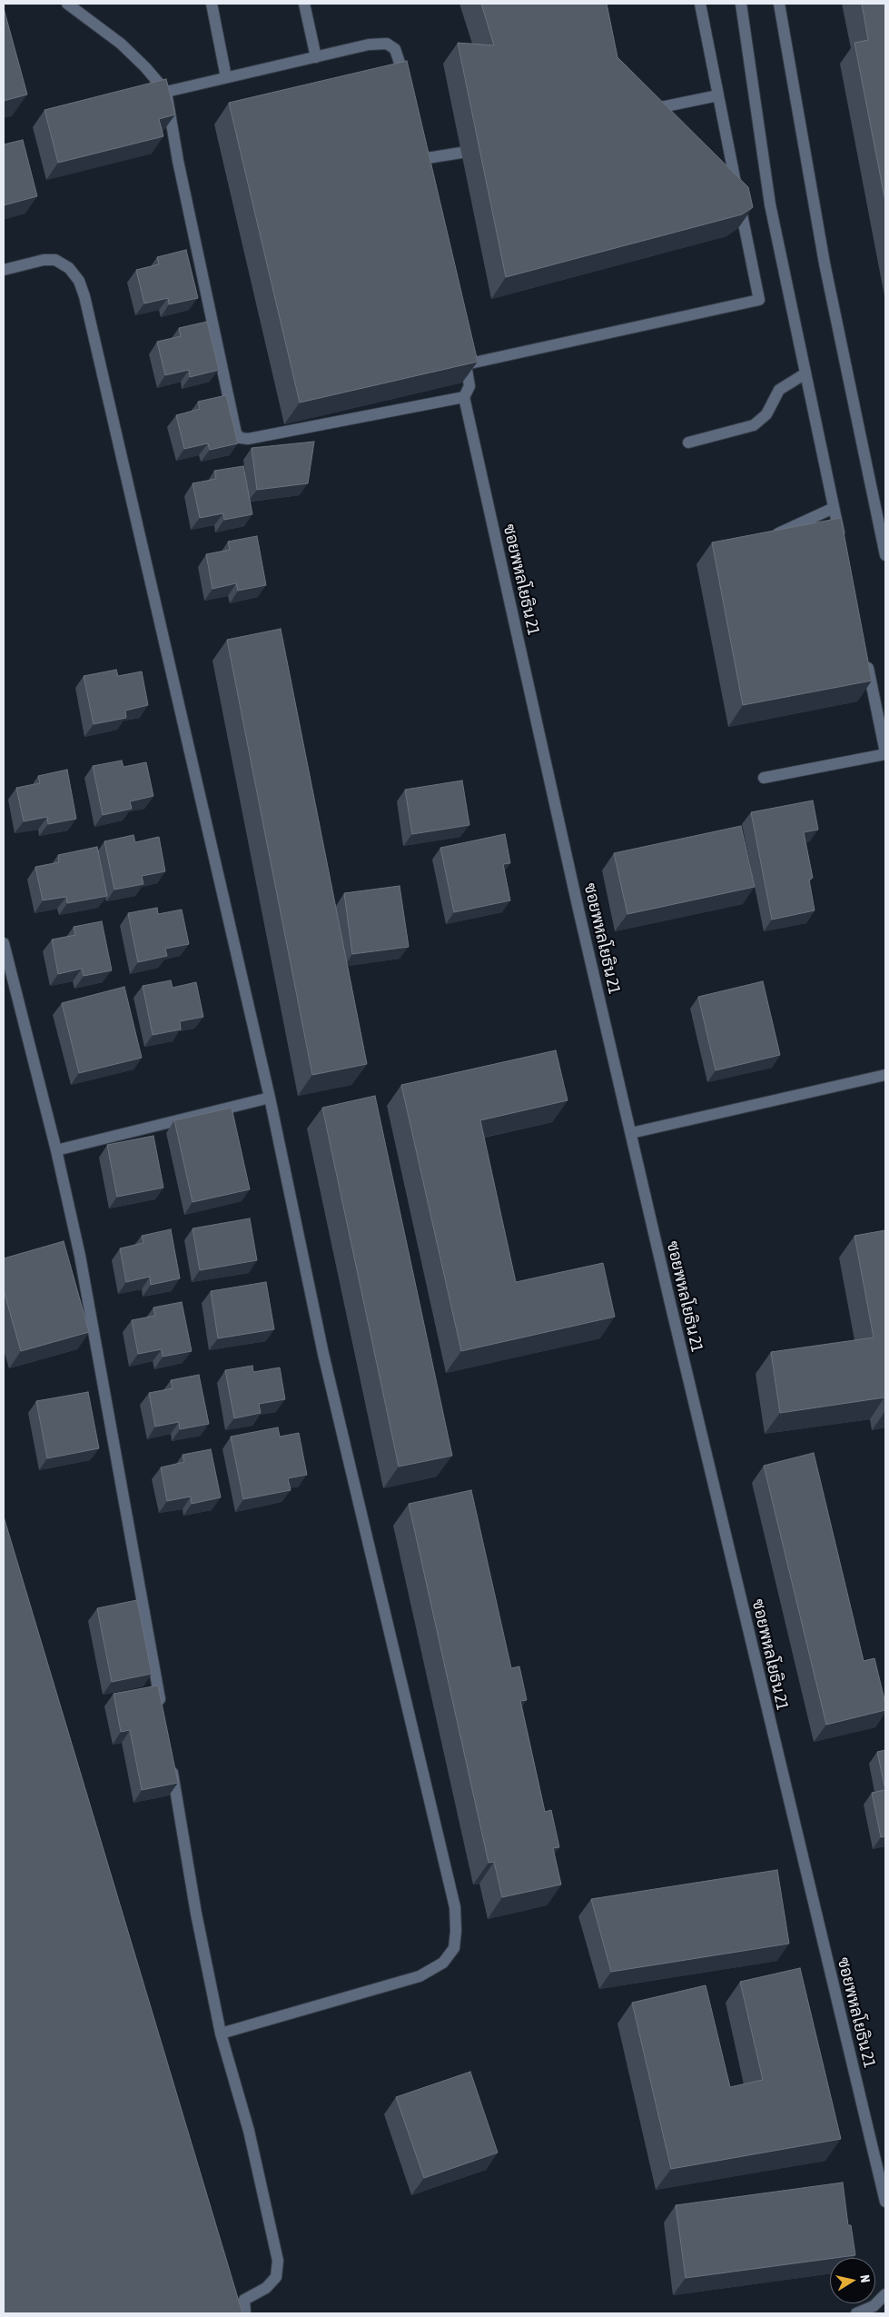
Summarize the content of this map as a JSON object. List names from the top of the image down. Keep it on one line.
{"streets":{"street":["ซอยพหลโยธิน 21"]},"north":"right"}
